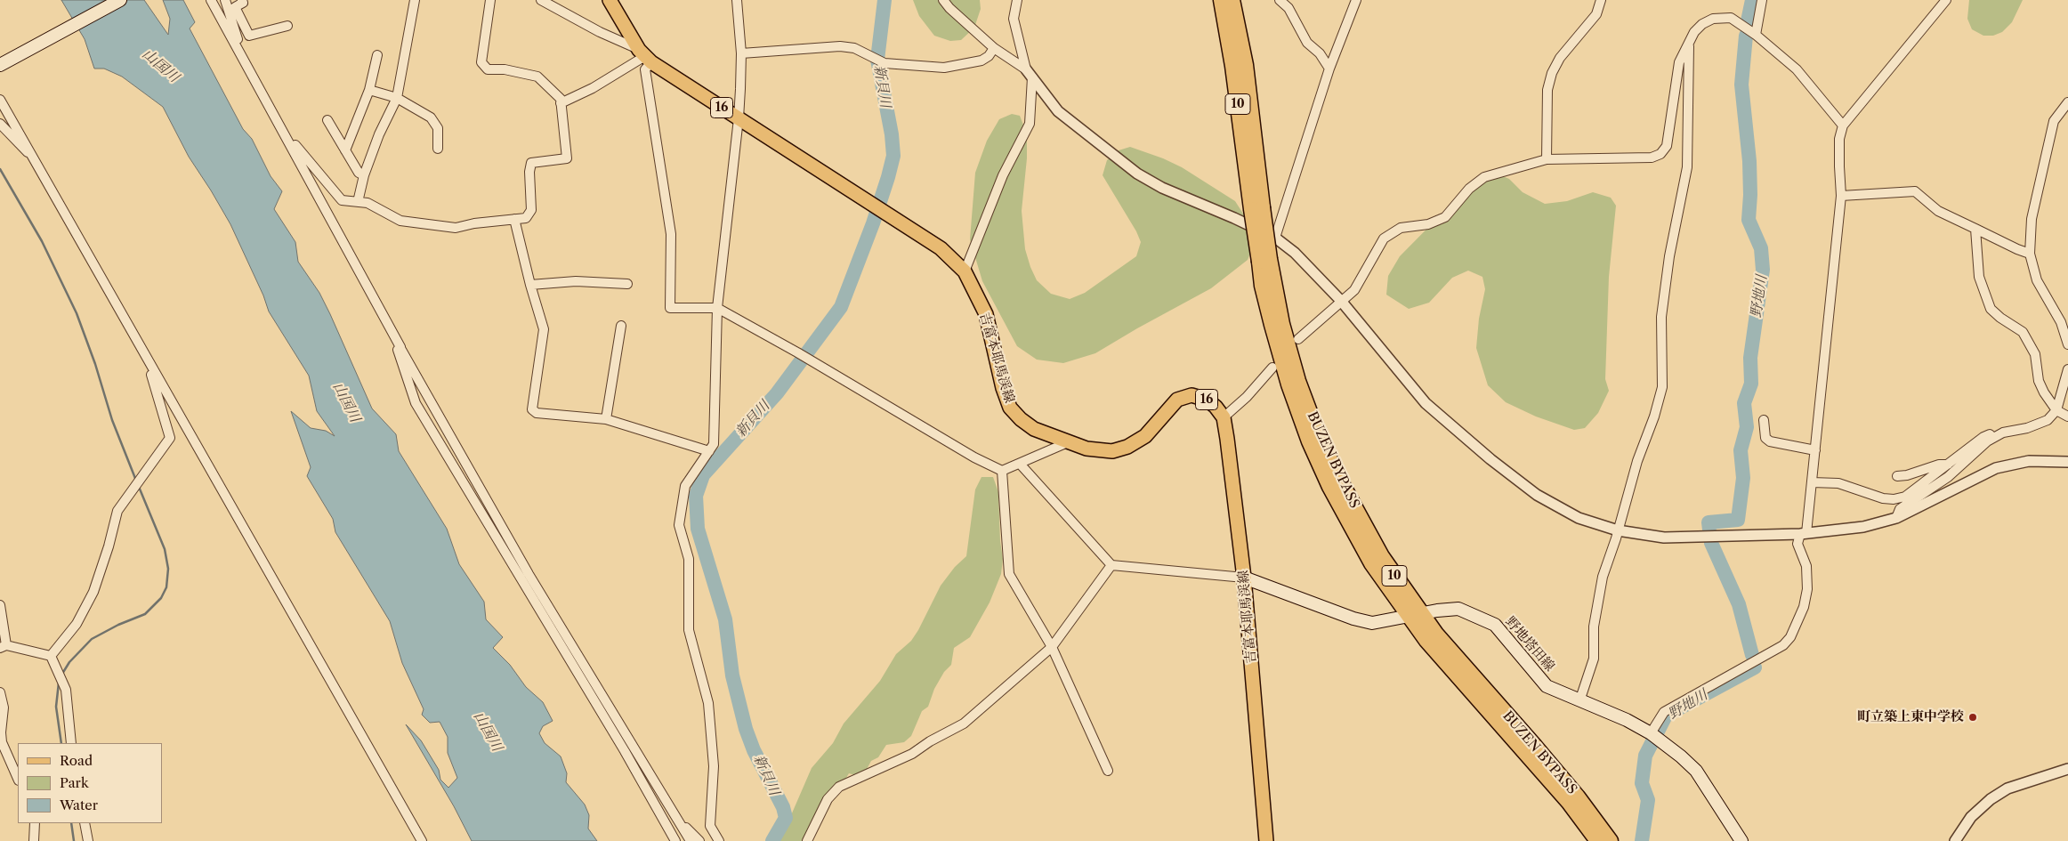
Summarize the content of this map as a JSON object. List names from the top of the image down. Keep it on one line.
{"streets":{"highway":["10","BUZEN BYPASS"],"main road":["16","吉富本耶馬渓線","野地塔田線"]},"crossings":[["吉富本耶馬渓線","野地塔田線"],["BUZEN BYPASS","野地塔田線"]],"water":["山国川","新貝川","野地川"],"places":["町立築上東中学校"],"legend":["Road","Park","Water"]}
